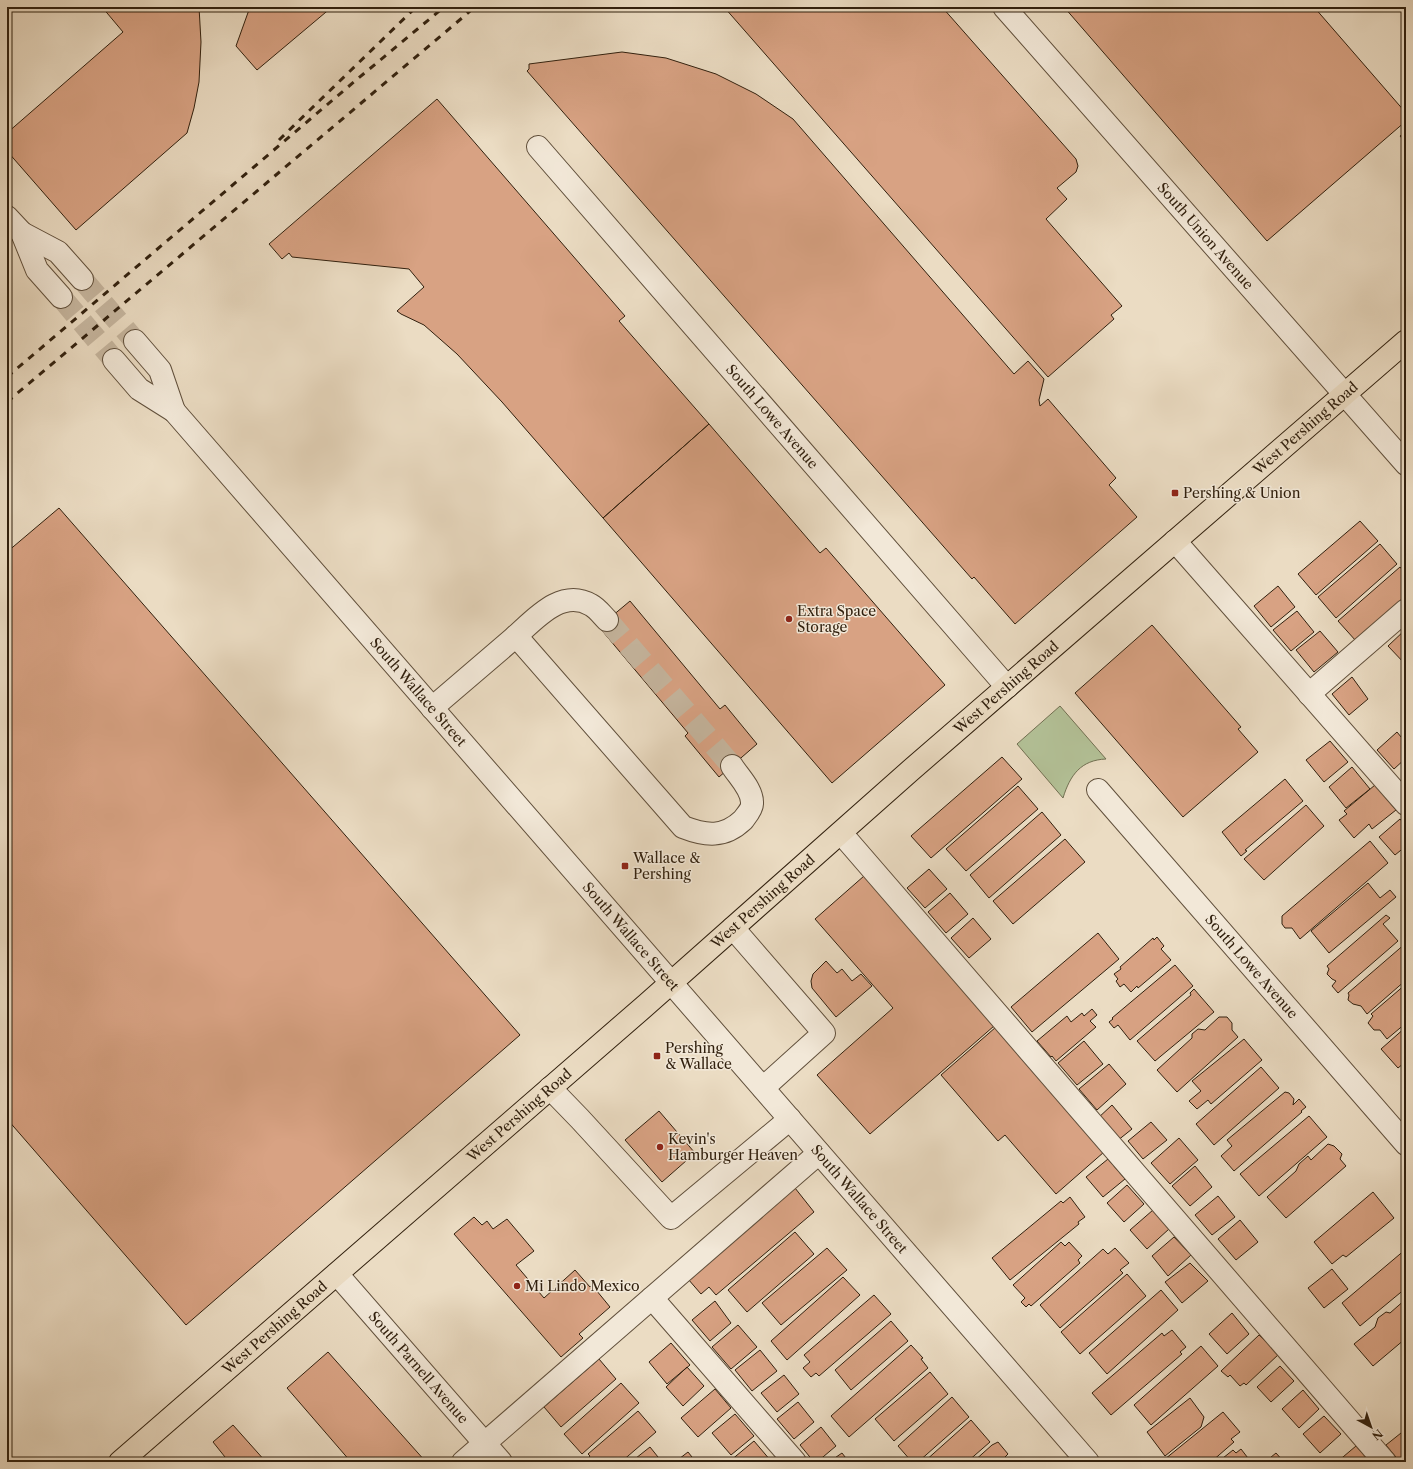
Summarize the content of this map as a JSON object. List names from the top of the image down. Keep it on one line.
{"streets":{"main road":["West Pershing Road"],"street":["South Union Avenue","South Lowe Avenue","South Wallace Street","South Parnell Avenue"]},"crossings":[["South Union Avenue","West Pershing Road"],["South Lowe Avenue","West Pershing Road"],["West Pershing Road","South Wallace Street"],["West Pershing Road","South Parnell Avenue"]],"places":{"transit":["Pershing & Union","Wallace & Pershing","Pershing & Wallace"],"other":["Extra Space Storage","Kevin's Hamburger Heaven","Mi Lindo Mexico"]},"north":"bottom right"}
